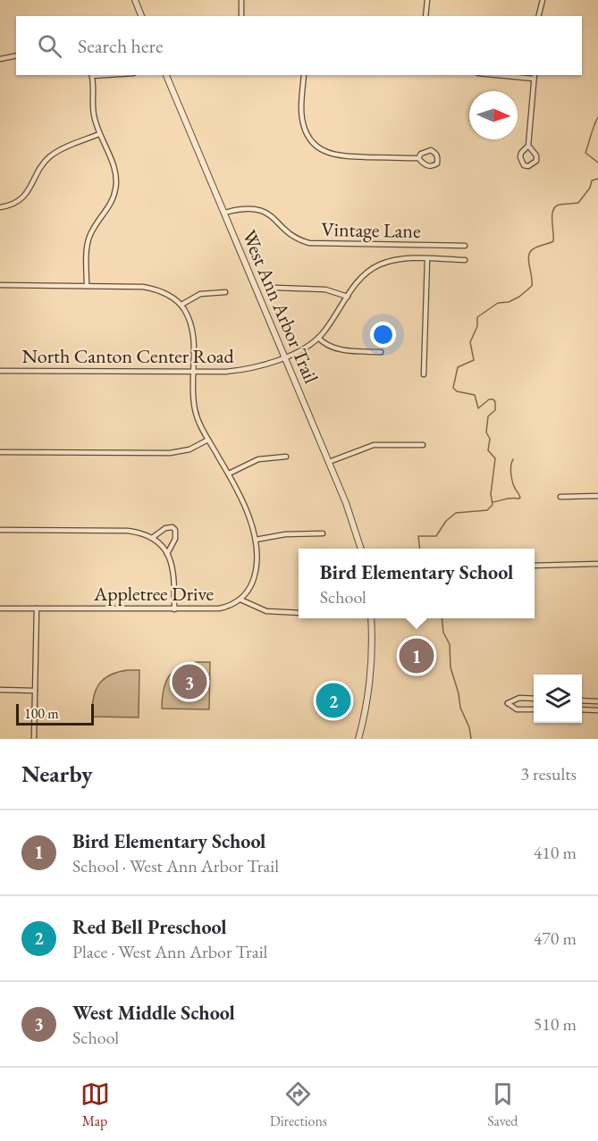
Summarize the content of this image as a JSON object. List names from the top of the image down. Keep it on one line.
{"streets":{"street":["Vintage Lane","West Ann Arbor Trail","North Canton Center Road","Appletree Drive"]},"crossings":[["Vintage Lane","West Ann Arbor Trail"],["West Ann Arbor Trail","North Canton Center Road"]],"scale_bar":"100 m","north":"right","page":{"search":"Search here","popup":["Bird Elementary School","School"],"pins":["1","3","2"],"scale":"100 m","heading":["Nearby","3 results"],"list":[{"mark":"1","name":"Bird Elementary School","note":"School · West Ann Arbor Trail","value":"410 m"},{"mark":"2","name":"Red Bell Preschool","note":"Place · West Ann Arbor Trail","value":"470 m"},{"mark":"3","name":"West Middle School","note":"School","value":"510 m"}],"nav":["Map","Directions","Saved"]}}
